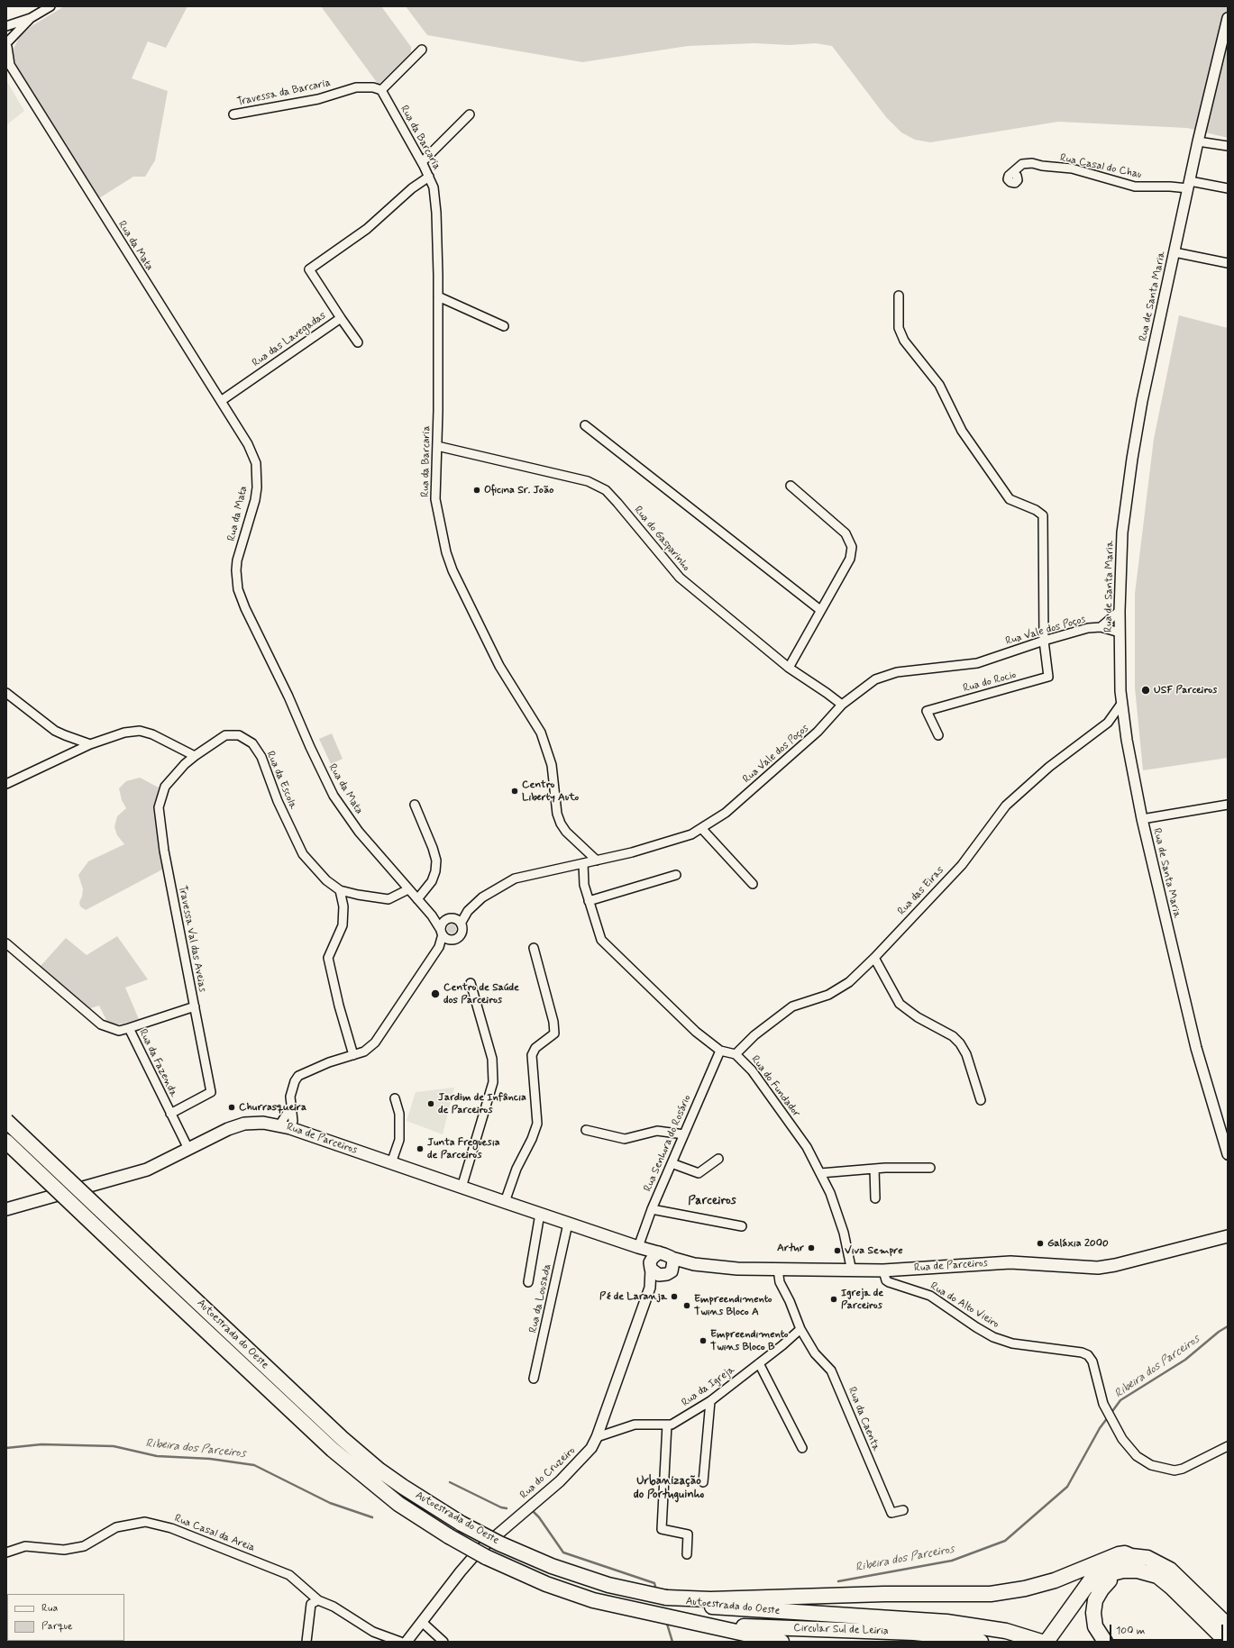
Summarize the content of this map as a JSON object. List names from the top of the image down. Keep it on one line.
{"streets":{"highway":["Autoestrada do Oeste","Circular Sul de Leiria"],"main road":["Rua de Parceiros"],"street":["Travessa da Barcaria","Rua da Barcaria","Rua Casal do Chau","Rua da Mata","Rua de Santa Maria","Rua das Lavegadas","Rua do Gasparinho","Rua Vale dos Poços","Rua do Rocio","Rua da Escola","Rua das Eiras","Travessa Val das Aveias","Rua da Fazenda","Rua do Fundador","Rua Senhora do Rosário","Rua da Lousada","Rua do Alto Vieiro","Rua da Igreja","Rua da Caenta","Rua do Cruzeiro","Rua Casal da Areia"]},"crossings":[["Travessa da Barcaria","Rua da Barcaria"],["Rua da Barcaria","Rua das Lavegadas"],["Rua da Barcaria","Rua do Gasparinho"],["Rua da Barcaria","Rua Vale dos Poços"],["Rua Casal do Chau","Rua de Santa Maria"],["Rua da Mata","Rua das Lavegadas"],["Rua da Mata","Rua Vale dos Poços"],["Rua da Mata","Rua da Escola"],["Rua de Santa Maria","Rua Vale dos Poços"],["Rua de Santa Maria","Rua das Eiras"],["Rua do Gasparinho","Rua Vale dos Poços"],["Rua Vale dos Poços","Rua do Rocio"],["Rua Vale dos Poços","Rua do Fundador"],["Rua da Escola","Travessa Val das Aveias"],["Rua das Eiras","Rua do Fundador"],["Travessa Val das Aveias","Rua da Fazenda"],["Rua da Fazenda","Rua de Parceiros"],["Rua do Fundador","Rua de Parceiros"],["Rua do Fundador","Rua Senhora do Rosário"],["Rua de Parceiros","Rua Senhora do Rosário"],["Rua de Parceiros","Rua da Lousada"],["Rua de Parceiros","Rua do Alto Vieiro"],["Rua de Parceiros","Rua do Cruzeiro"],["Autoestrada do Oeste","Circular Sul de Leiria"],["Rua da Igreja","Rua da Caenta"],["Rua da Igreja","Rua do Cruzeiro"]],"districts":["Parceiros","Urbanização do Portuguinho"],"water":["Ribeira dos Parceiros"],"places":["Oficina Sr. João","USF Parceiros","Centro Liberty Auto","Centro de Saúde dos Parceiros","Jardim de Infância de Parceiros","Churrasqueira","Junta Freguesia de Parceiros","Galáxia 2000","Artur","Viva Sempre","Pé de Laranja","Igreja de Parceiros","Empreendimento Twins Bloco A","Empreendimento Twins Bloco B"],"legend":["Rua","Parque"],"scale_bar":"100 m"}
